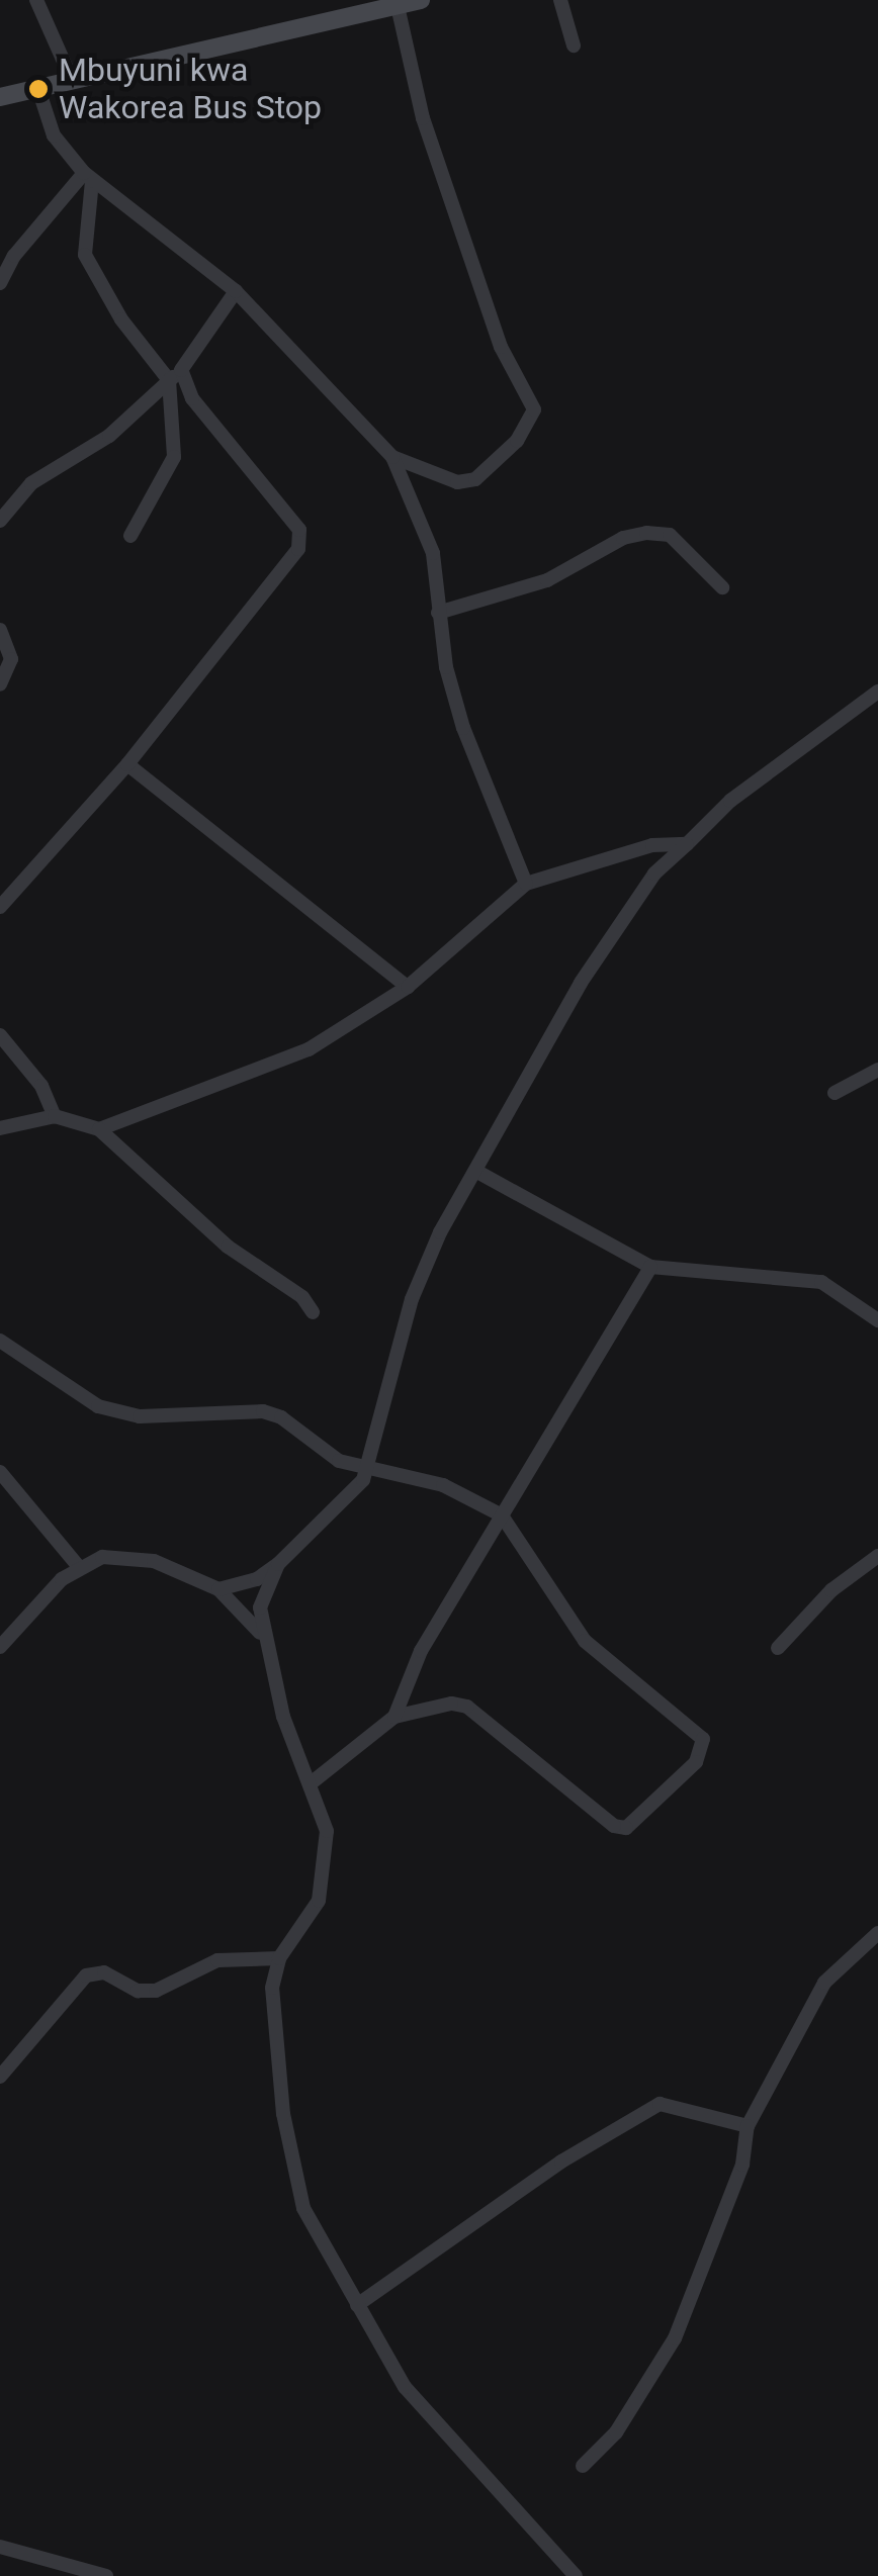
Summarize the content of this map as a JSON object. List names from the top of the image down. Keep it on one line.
{"places":["Mbuyuni kwa Wakorea Bus Stop"]}
